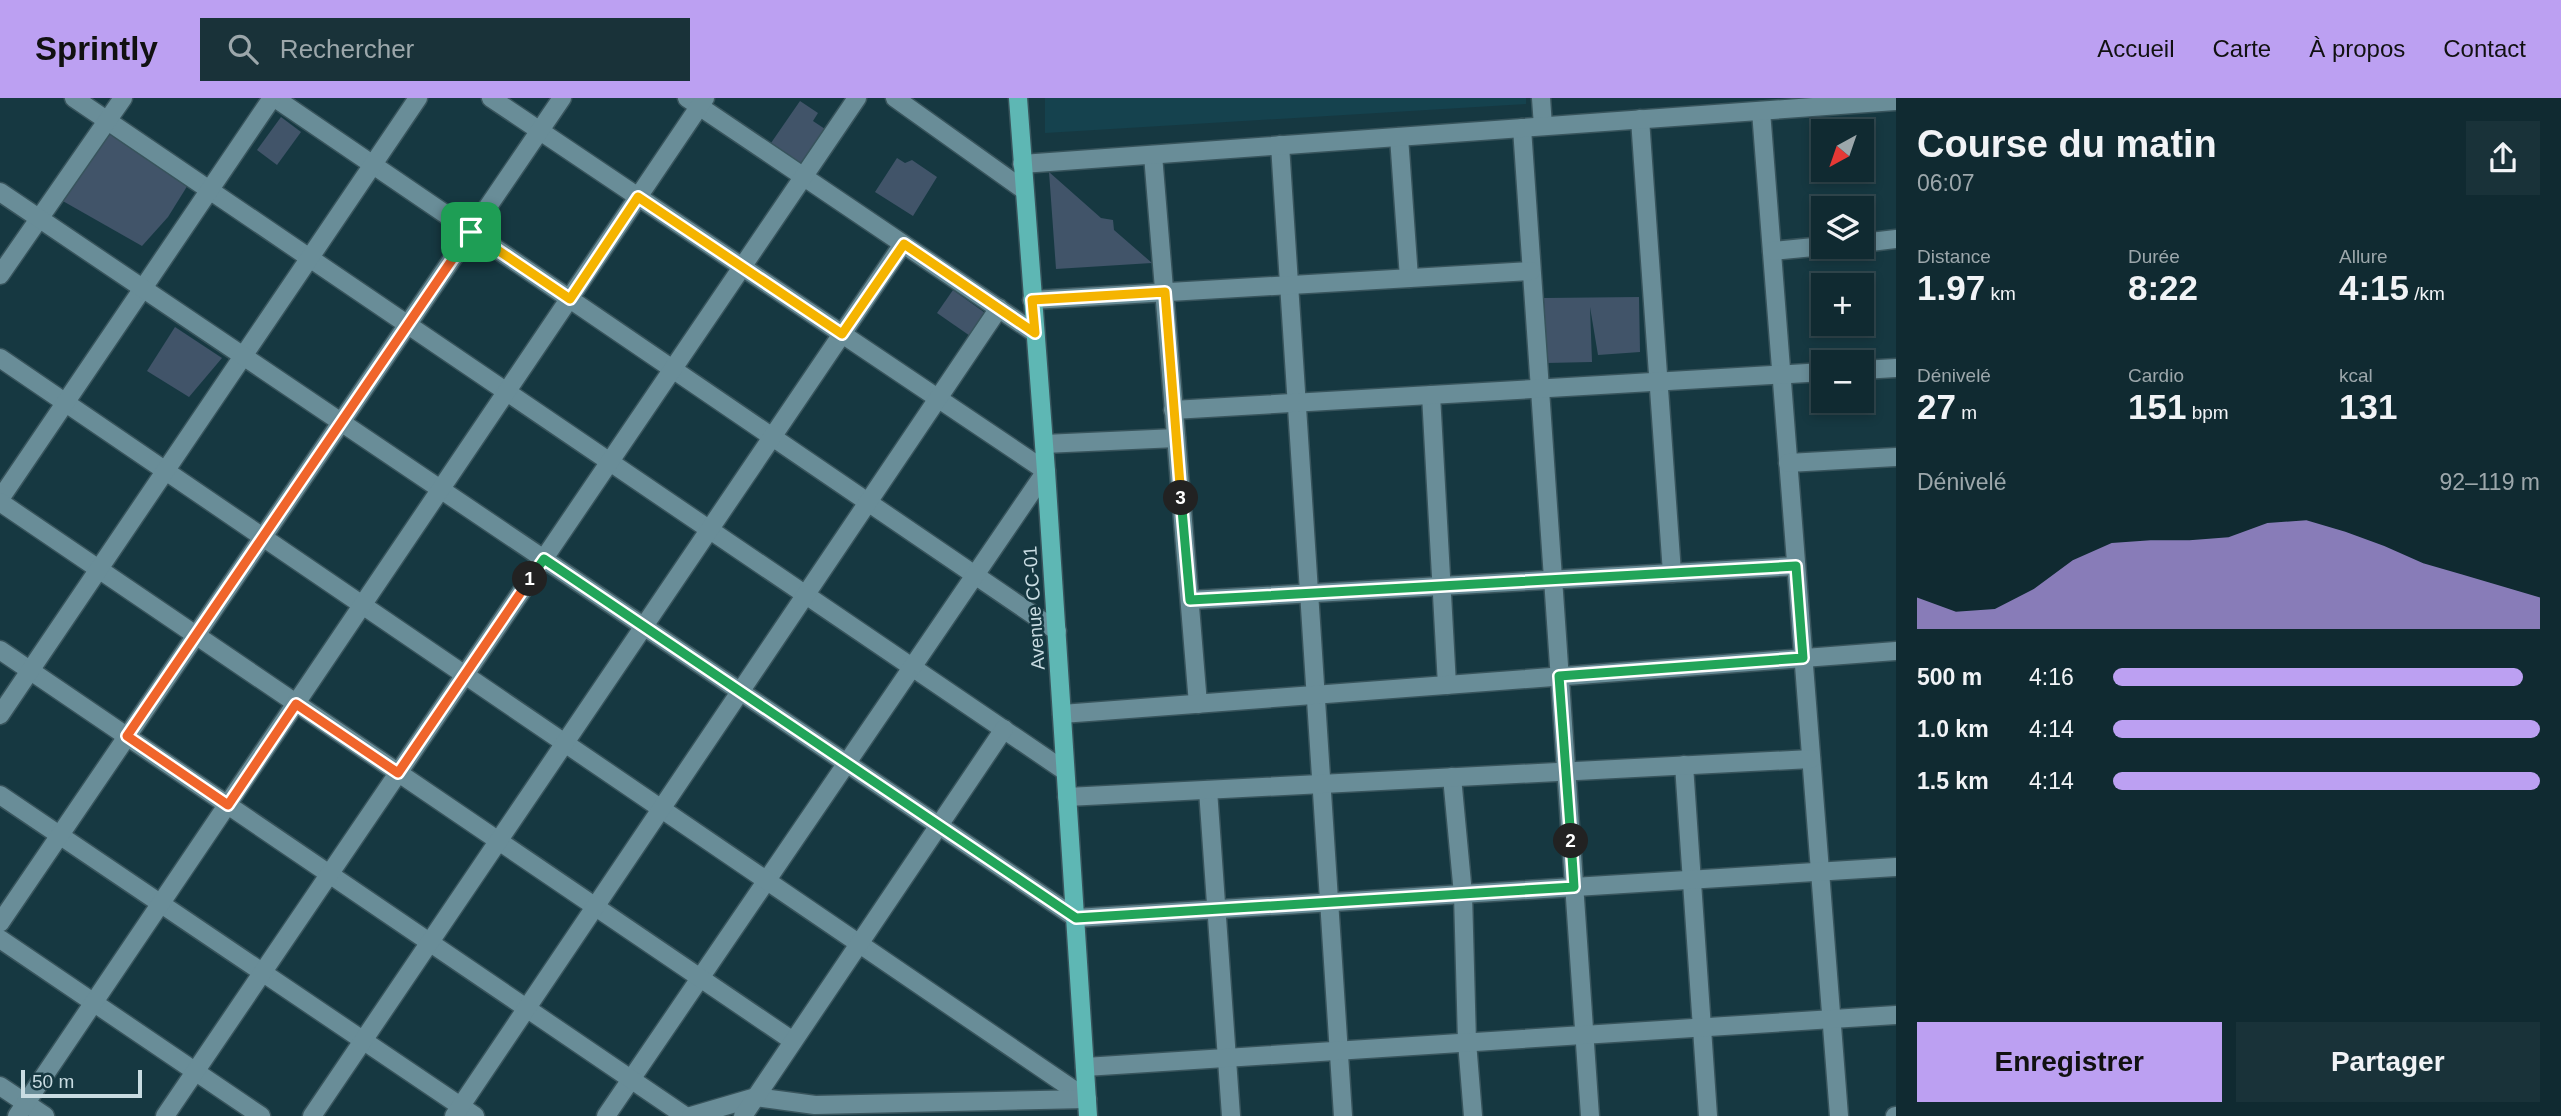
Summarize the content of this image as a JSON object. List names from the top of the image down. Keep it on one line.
{"streets":{"main road":["Avenue CC-01"]},"scale_bar":"50 m","north":"bottom left","page":{"header":"Sprintly","search":"Rechercher","nav":["Accueil","Carte","À propos","Contact"],"heading":["Course du matin","06:07"],"map_buttons":["+","−"],"stats":[["Distance","1.97 km"],["Durée","8:22"],["Allure","4:15 /km"],["Dénivelé","27 m"],["Cardio","151 bpm"],["kcal","131"]],"chart":["Dénivelé","92–119 m"],"pins":["3","1","2"],"list":[{"name":"500 m","note":"4:16"},{"name":"1.0 km","note":"4:14"},{"name":"1.5 km","note":"4:14"}],"buttons":["Enregistrer","Partager"],"scale":"50 m"}}
